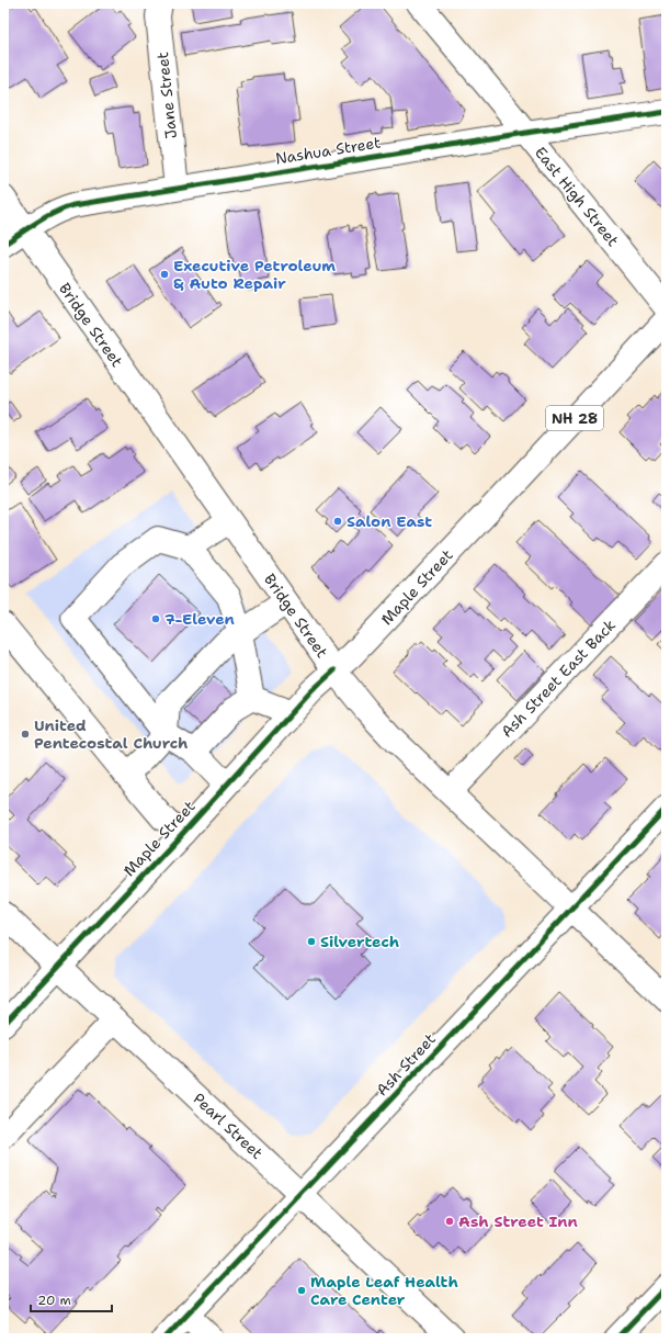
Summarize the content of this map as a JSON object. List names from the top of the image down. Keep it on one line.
{"streets":{"street":["Jane Street","Nashua Street","East High Street","Bridge Street","NH 28","Maple Street","Ash Street East Back","Ash Street","Pearl Street"]},"crossings":[["Jane Street","Nashua Street"],["Nashua Street","East High Street"],["Nashua Street","Bridge Street"],["Bridge Street","Maple Street"],["Bridge Street","Ash Street East Back"],["Bridge Street","Ash Street"],["Maple Street","Pearl Street"],["Ash Street","Pearl Street"]],"places":["Executive Petroleum & Auto Repair","Salon East","7-Eleven","United Pentecostal Church","Silvertech","Ash Street Inn","Maple Leaf Health Care Center"],"scale_bar":"20 m"}
